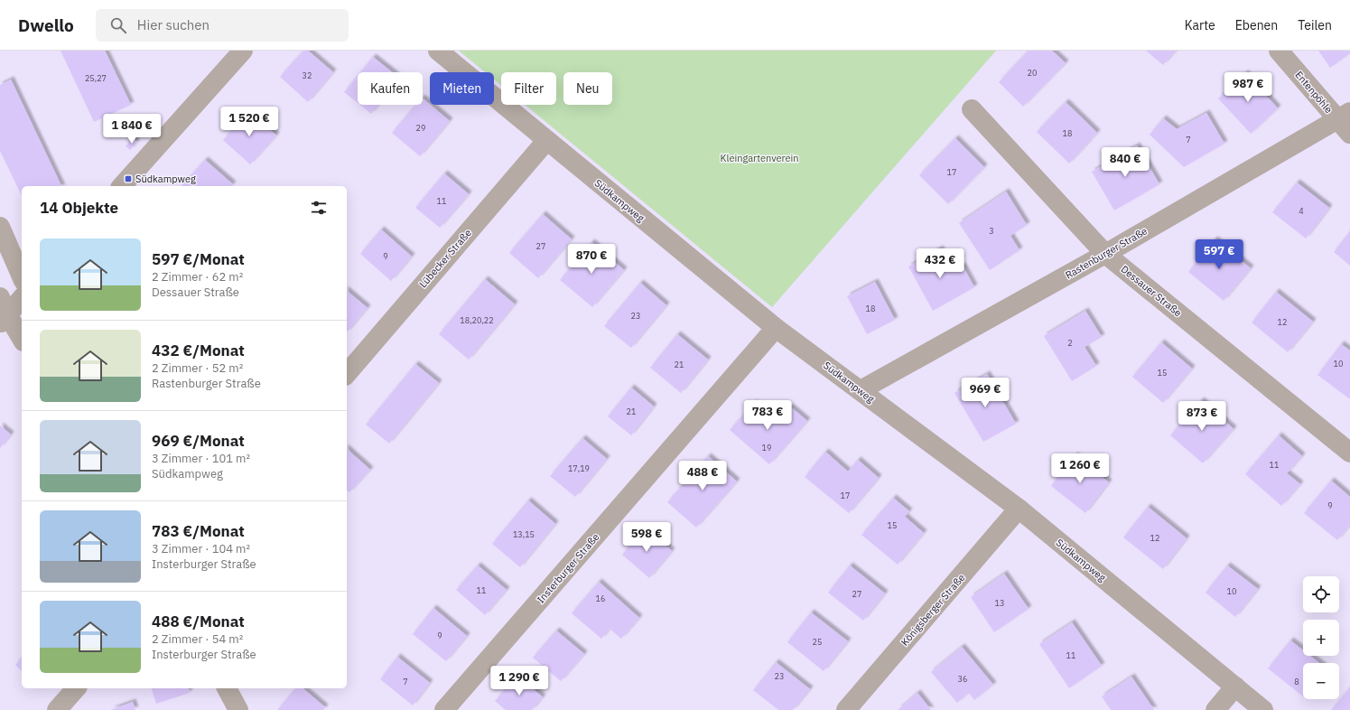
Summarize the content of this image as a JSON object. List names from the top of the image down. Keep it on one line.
{"streets":{"street":["Entenpöhle","Südkampweg","Rastenburger Straße","Lübecker Straße","Dessauer Straße","Insterburger Straße","Königsberger Straße"]},"crossings":[["Entenpöhle","Rastenburger Straße"],["Südkampweg","Rastenburger Straße"],["Südkampweg","Lübecker Straße"],["Südkampweg","Insterburger Straße"],["Südkampweg","Königsberger Straße"],["Rastenburger Straße","Dessauer Straße"]],"parks":["Kleingartenverein"],"places":{"transit":["Südkampweg"]},"house_numbers":["20","32","25,27","29","18","7","17","11","4","3","27","9","18","23","18,20,22","12","2","10","21","15","21","19","11","17,19","17","9","15","13,15","12","11","10","27","16","13","9","25","11","23","36","7","8"],"page":{"header":"Dwello","search":"Hier suchen","nav":["Karte","Ebenen","Teilen"],"price":["987 €","1 520 €","1 840 €","840 €","597 €","870 €","432 €","969 €","783 €","873 €","1 260 €","488 €","598 €","1 290 €"],"chip":["Kaufen","Mieten","Filter","Neu"],"heading":"14 Objekte","list":[{"name":"597 €/Monat","note":"2 Zimmer · 62 m² · Dessauer Straße"},{"name":"432 €/Monat","note":"2 Zimmer · 52 m² · Rastenburger Straße"},{"name":"969 €/Monat","note":"3 Zimmer · 101 m² · Südkampweg"},{"name":"783 €/Monat","note":"3 Zimmer · 104 m² · Insterburger Straße"},{"name":"488 €/Monat","note":"2 Zimmer · 54 m² · Insterburger Straße"}],"map_buttons":["+","−"]}}
